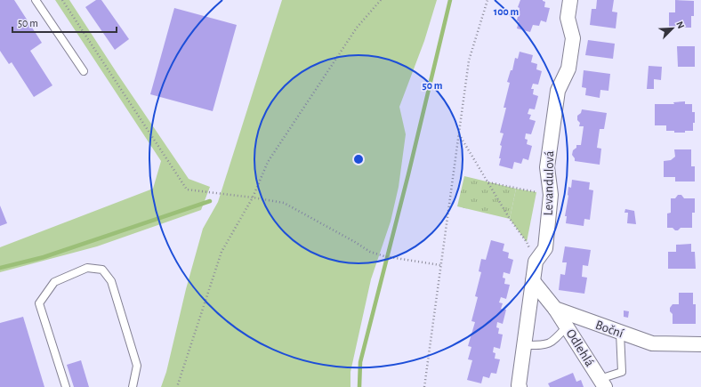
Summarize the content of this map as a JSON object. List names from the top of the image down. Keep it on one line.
{"streets":{"street":["Levandulová","Boční","Odlehlá"]},"crossings":[["Boční","Odlehlá"]],"scale_bar":"50 m","north":"top right","rings":["100 m","50 m"]}
